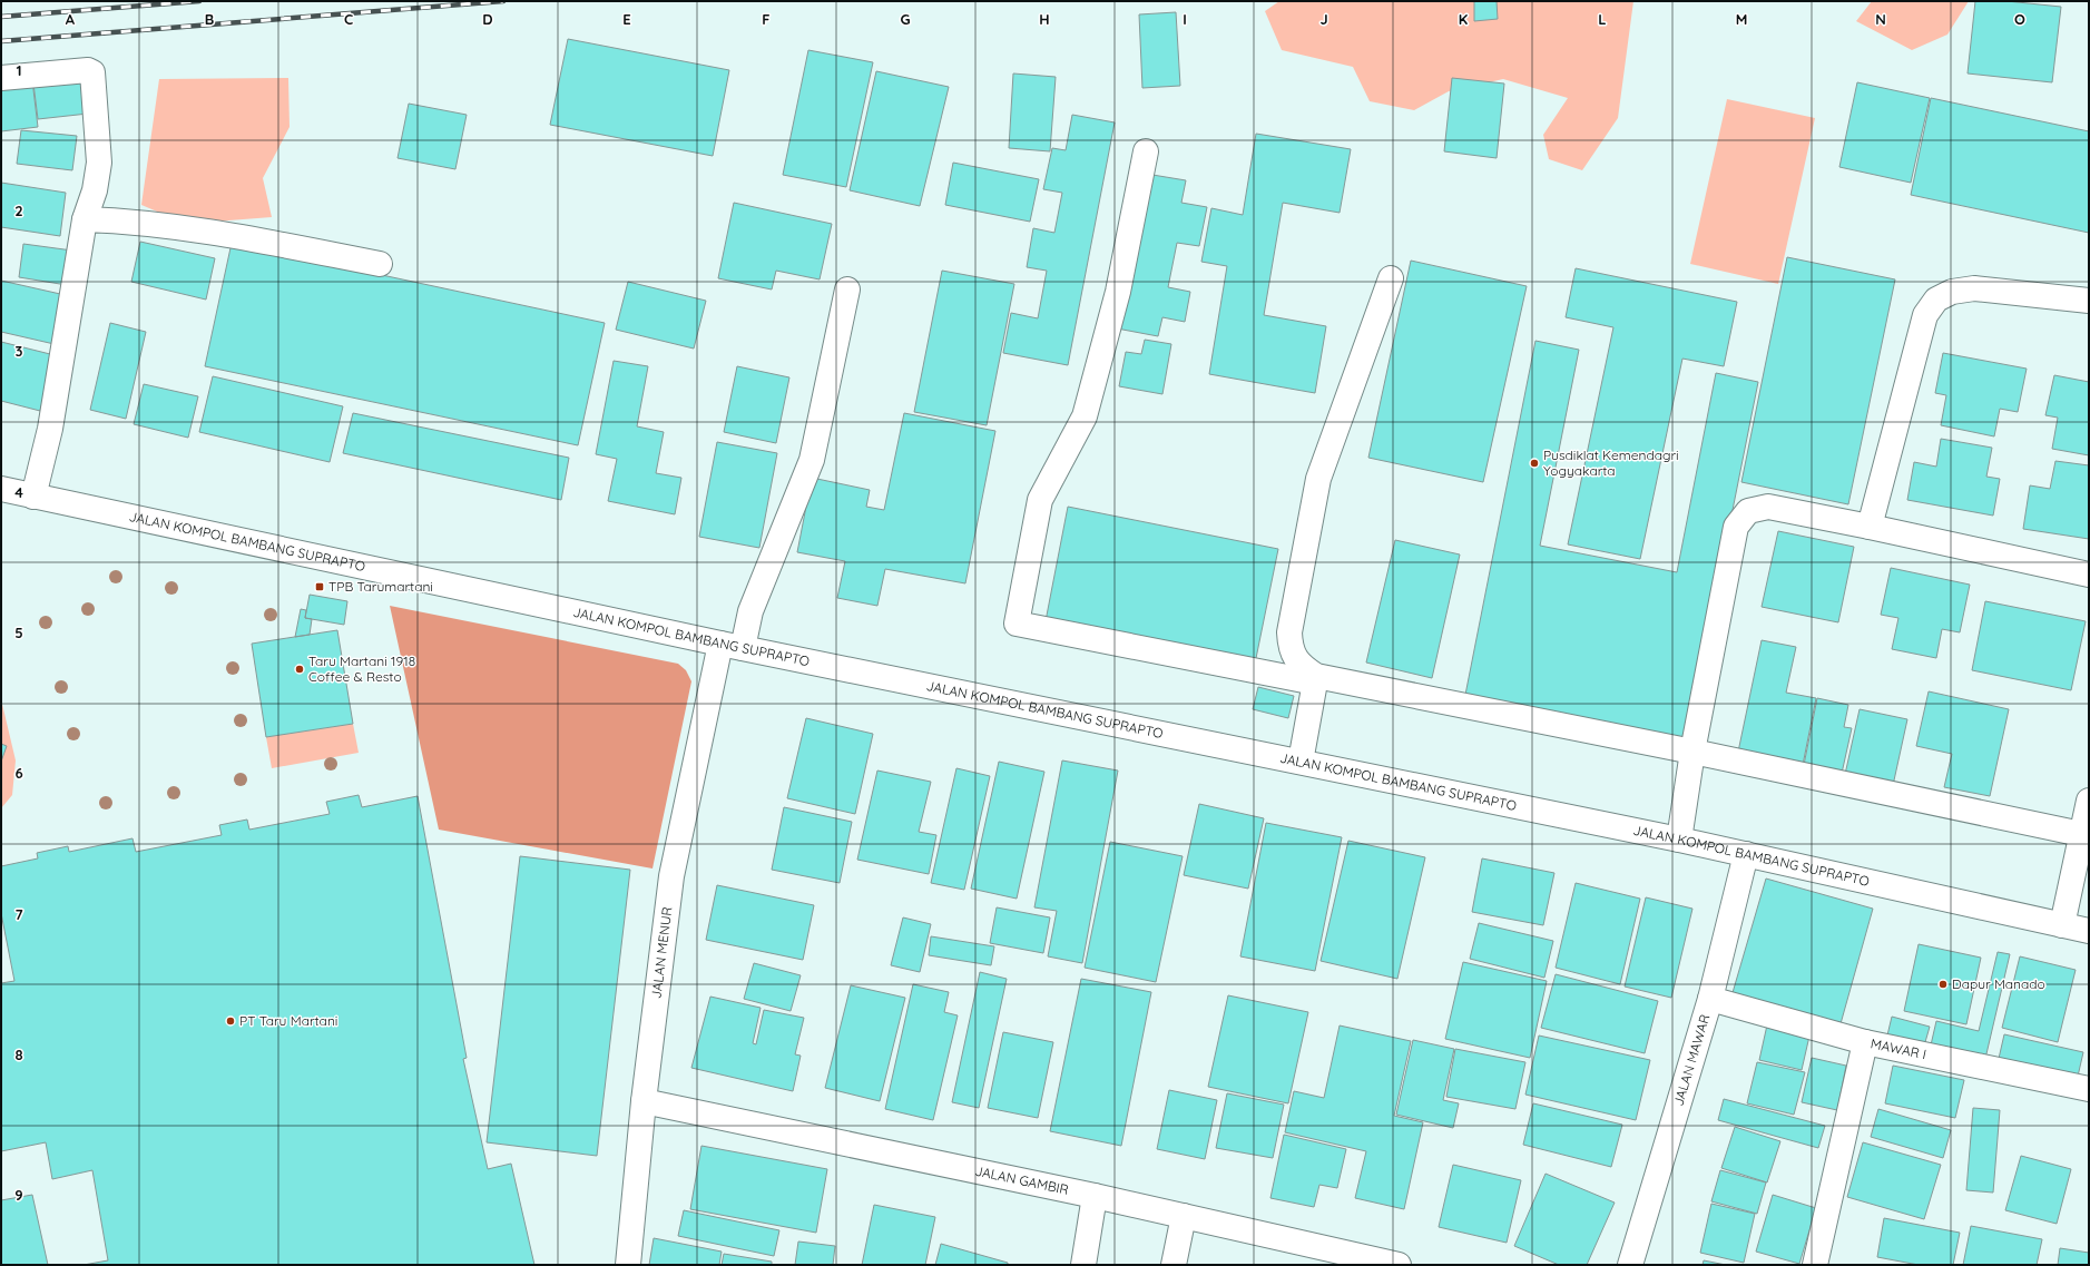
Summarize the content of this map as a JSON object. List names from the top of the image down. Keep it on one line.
{"streets":{"street":["JALAN KOMPOL BAMBANG SUPRAPTO","JALAN MENUR","MAWAR I","JALAN MAWAR","JALAN GAMBIR"]},"crossings":[["JALAN KOMPOL BAMBANG SUPRAPTO","JALAN MENUR"],["JALAN KOMPOL BAMBANG SUPRAPTO","JALAN MAWAR"],["JALAN MENUR","JALAN GAMBIR"],["MAWAR I","JALAN MAWAR"]],"places":{"other":["Pusdiklat Kemendagri Yogyakarta","Taru Martani 1918 Coffee & Resto","Dapur Manado","PT Taru Martani"],"transit":["TPB Tarumartani"]},"grid":{"columns":["A","B","C","D","E","F","G","H","I","J","K","L","M","N","O"],"rows":["1","2","3","4","5","6","7","8","9"]}}
